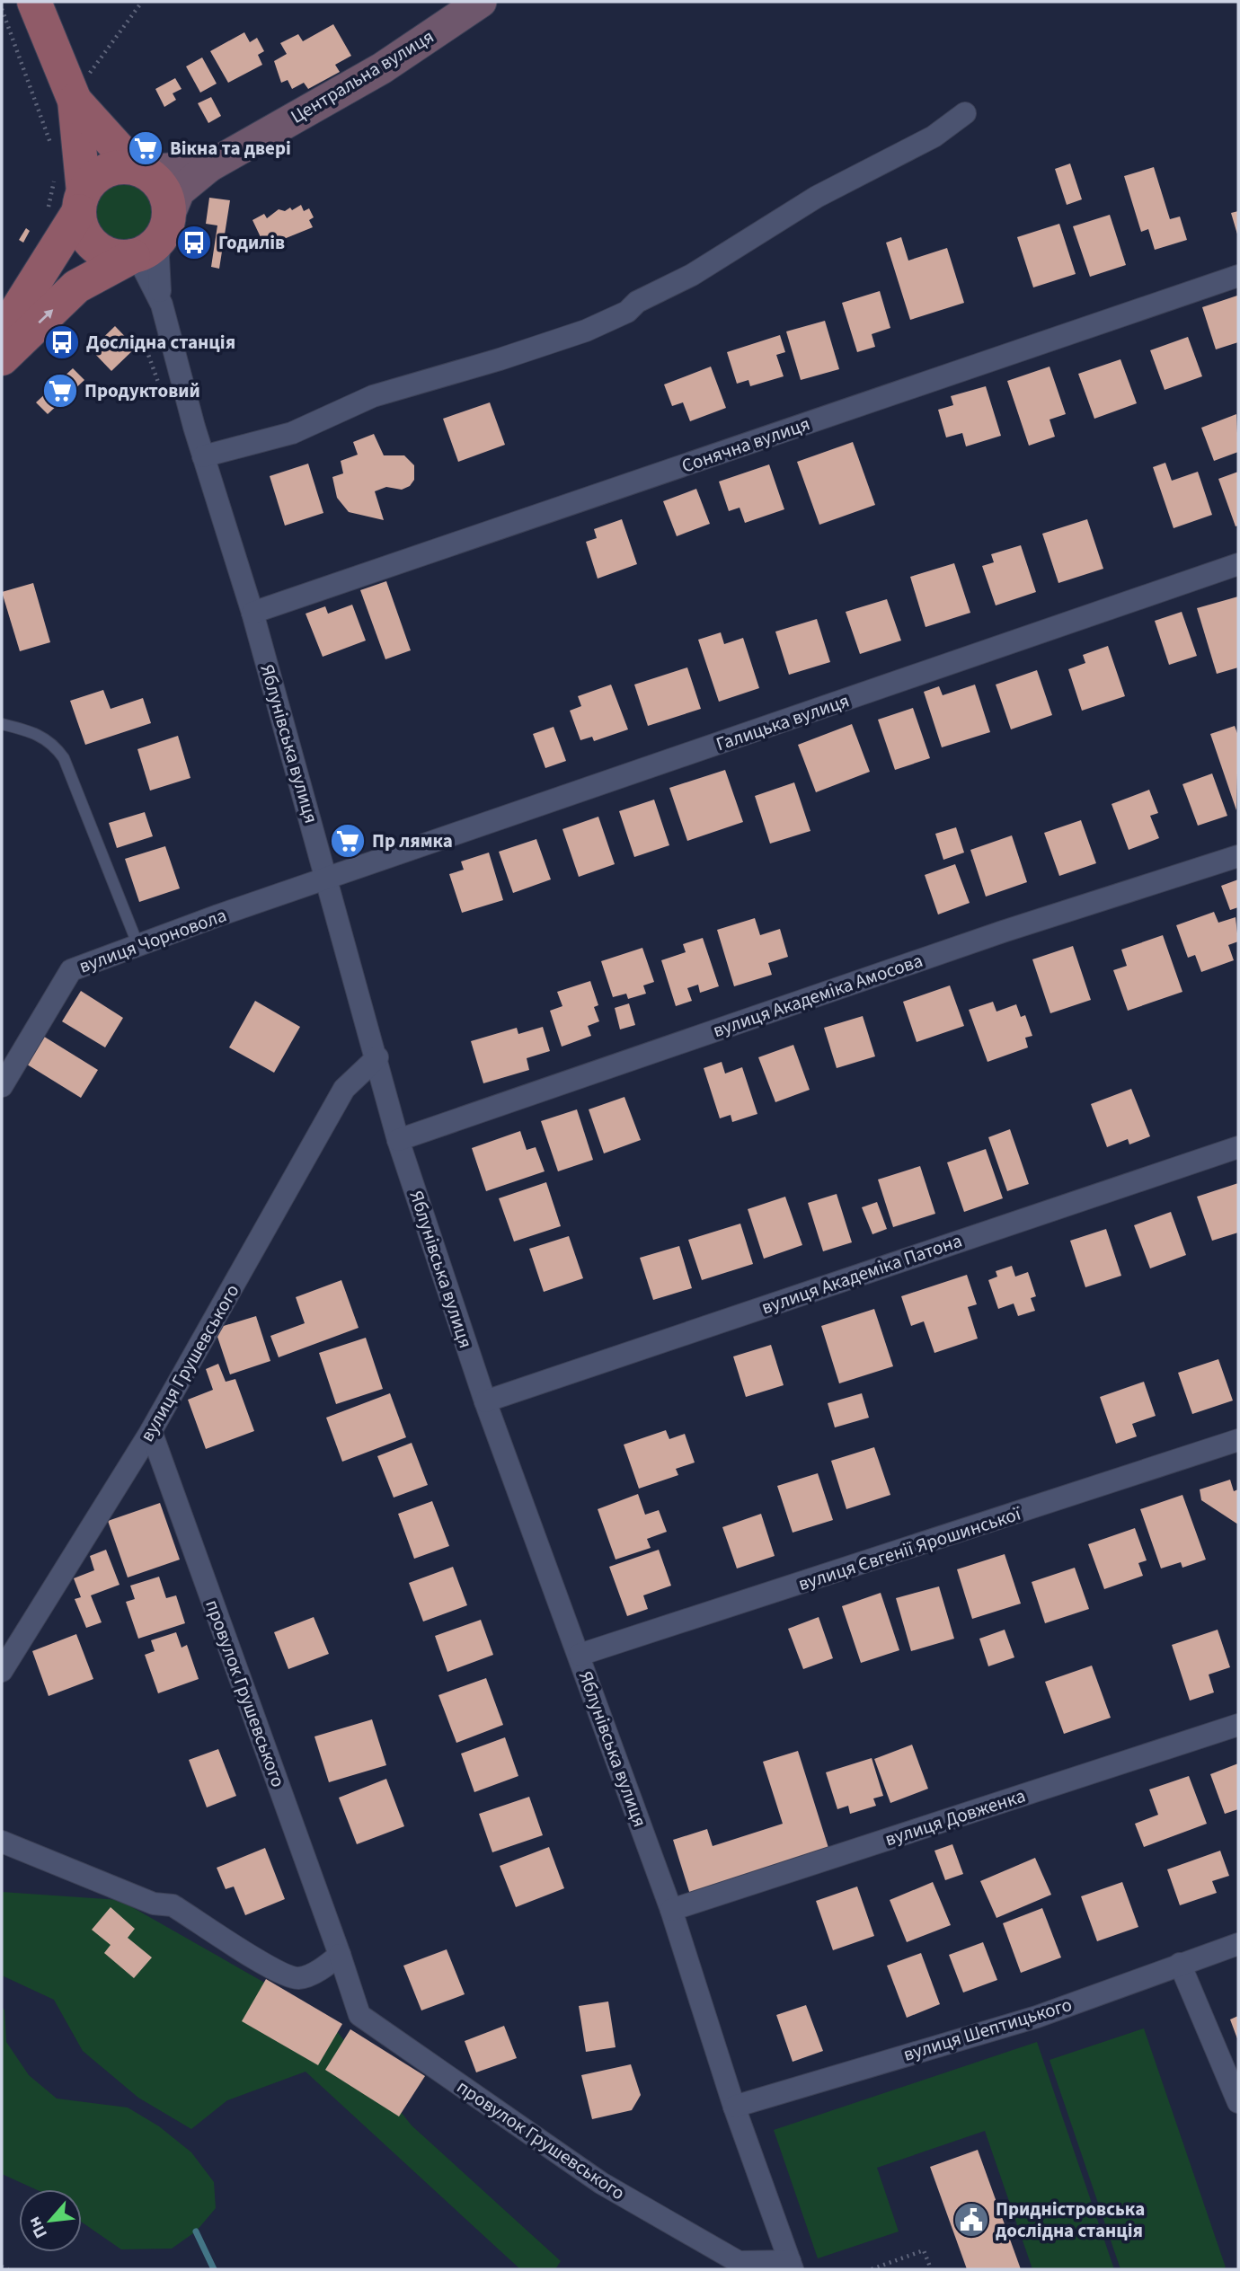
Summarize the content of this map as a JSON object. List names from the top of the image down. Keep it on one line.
{"streets":{"main road":["Центральна вулиця"],"street":["Сонячна вулиця","Галицька вулиця","Яблунівська вулиця","вулиця Чорновола","вулиця Академіка Амосова","вулиця Академіка Патона","вулиця Грушевського","вулиця Євгенії Ярошинської","провулок Грушевського","вулиця Довженка","вулиця Шептицького"]},"crossings":[["Центральна вулиця","Яблунівська вулиця"],["Сонячна вулиця","Яблунівська вулиця"],["Галицька вулиця","Яблунівська вулиця"],["Галицька вулиця","вулиця Чорновола"],["Яблунівська вулиця","вулиця Чорновола"],["Яблунівська вулиця","вулиця Академіка Амосова"],["Яблунівська вулиця","вулиця Академіка Патона"],["Яблунівська вулиця","вулиця Грушевського"],["Яблунівська вулиця","вулиця Євгенії Ярошинської"],["Яблунівська вулиця","провулок Грушевського"],["Яблунівська вулиця","вулиця Довженка"],["Яблунівська вулиця","вулиця Шептицького"],["вулиця Грушевського","провулок Грушевського"]],"places":{"supermarket":["Вікна та двері","Продуктовий","Пр лямка"],"bus stop":["Годилів","Дослідна станція"],"public building":["Придністровська дослідна станція"]},"north":"bottom left"}
